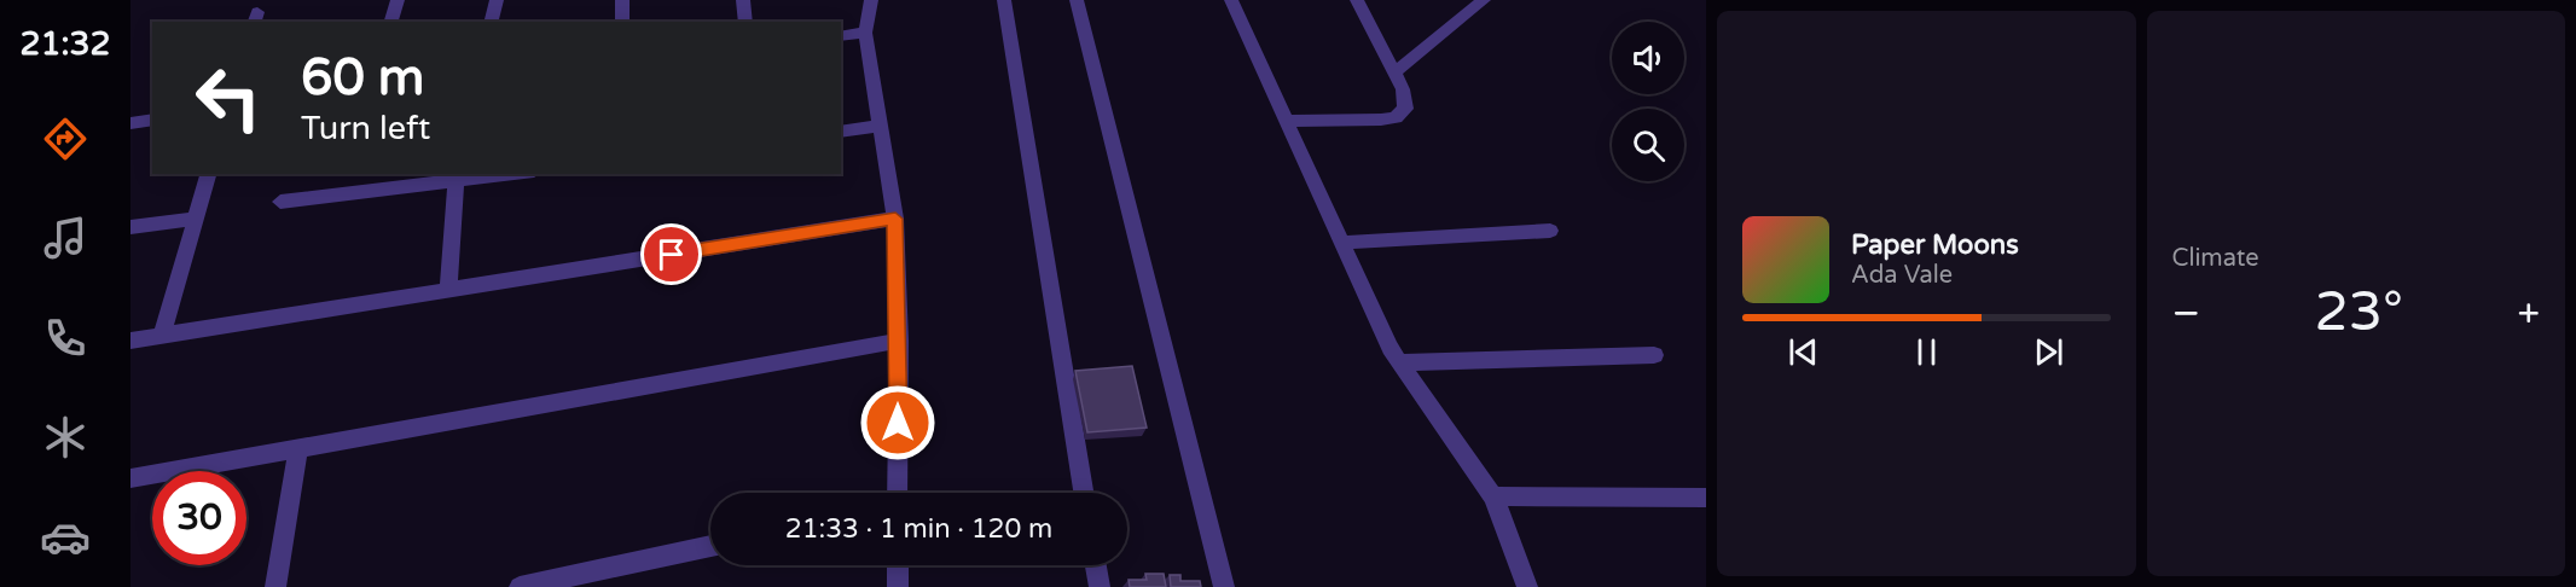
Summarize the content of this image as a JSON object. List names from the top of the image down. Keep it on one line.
{"page":{"tabs":"21:32","tile":"Climate","turn":["60 m","Turn left"],"song":["Paper Moons","Ada Vale"],"heat":["−","23°","+"],"limit":"30","trip":"21:33 · 1 min · 120 m"}}
